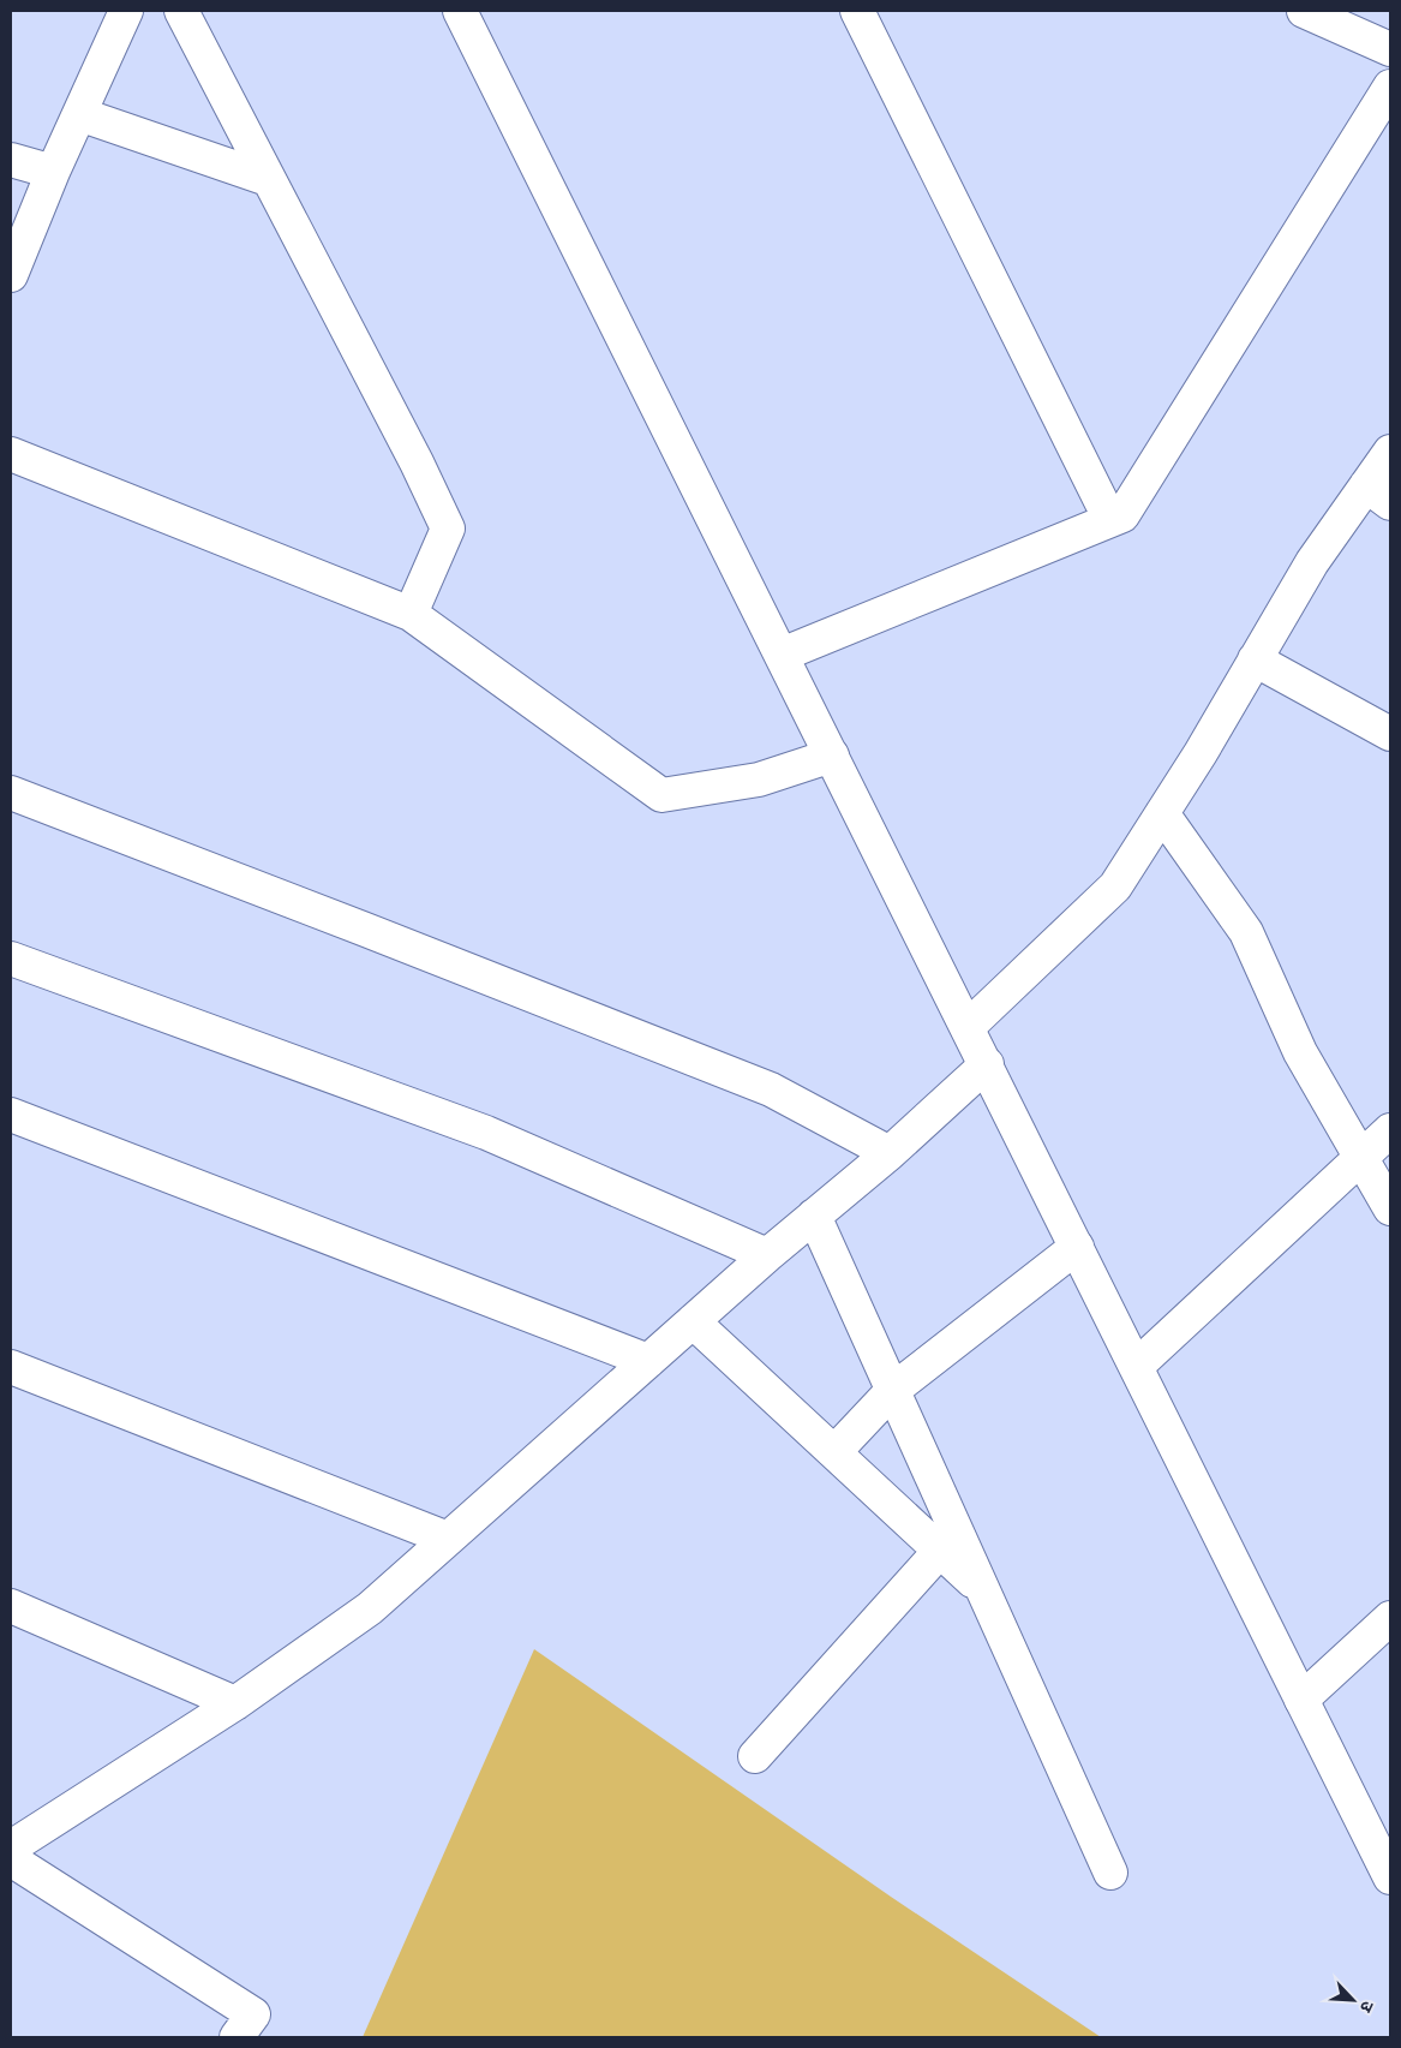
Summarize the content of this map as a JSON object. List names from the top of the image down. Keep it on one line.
{"north":"bottom right"}
